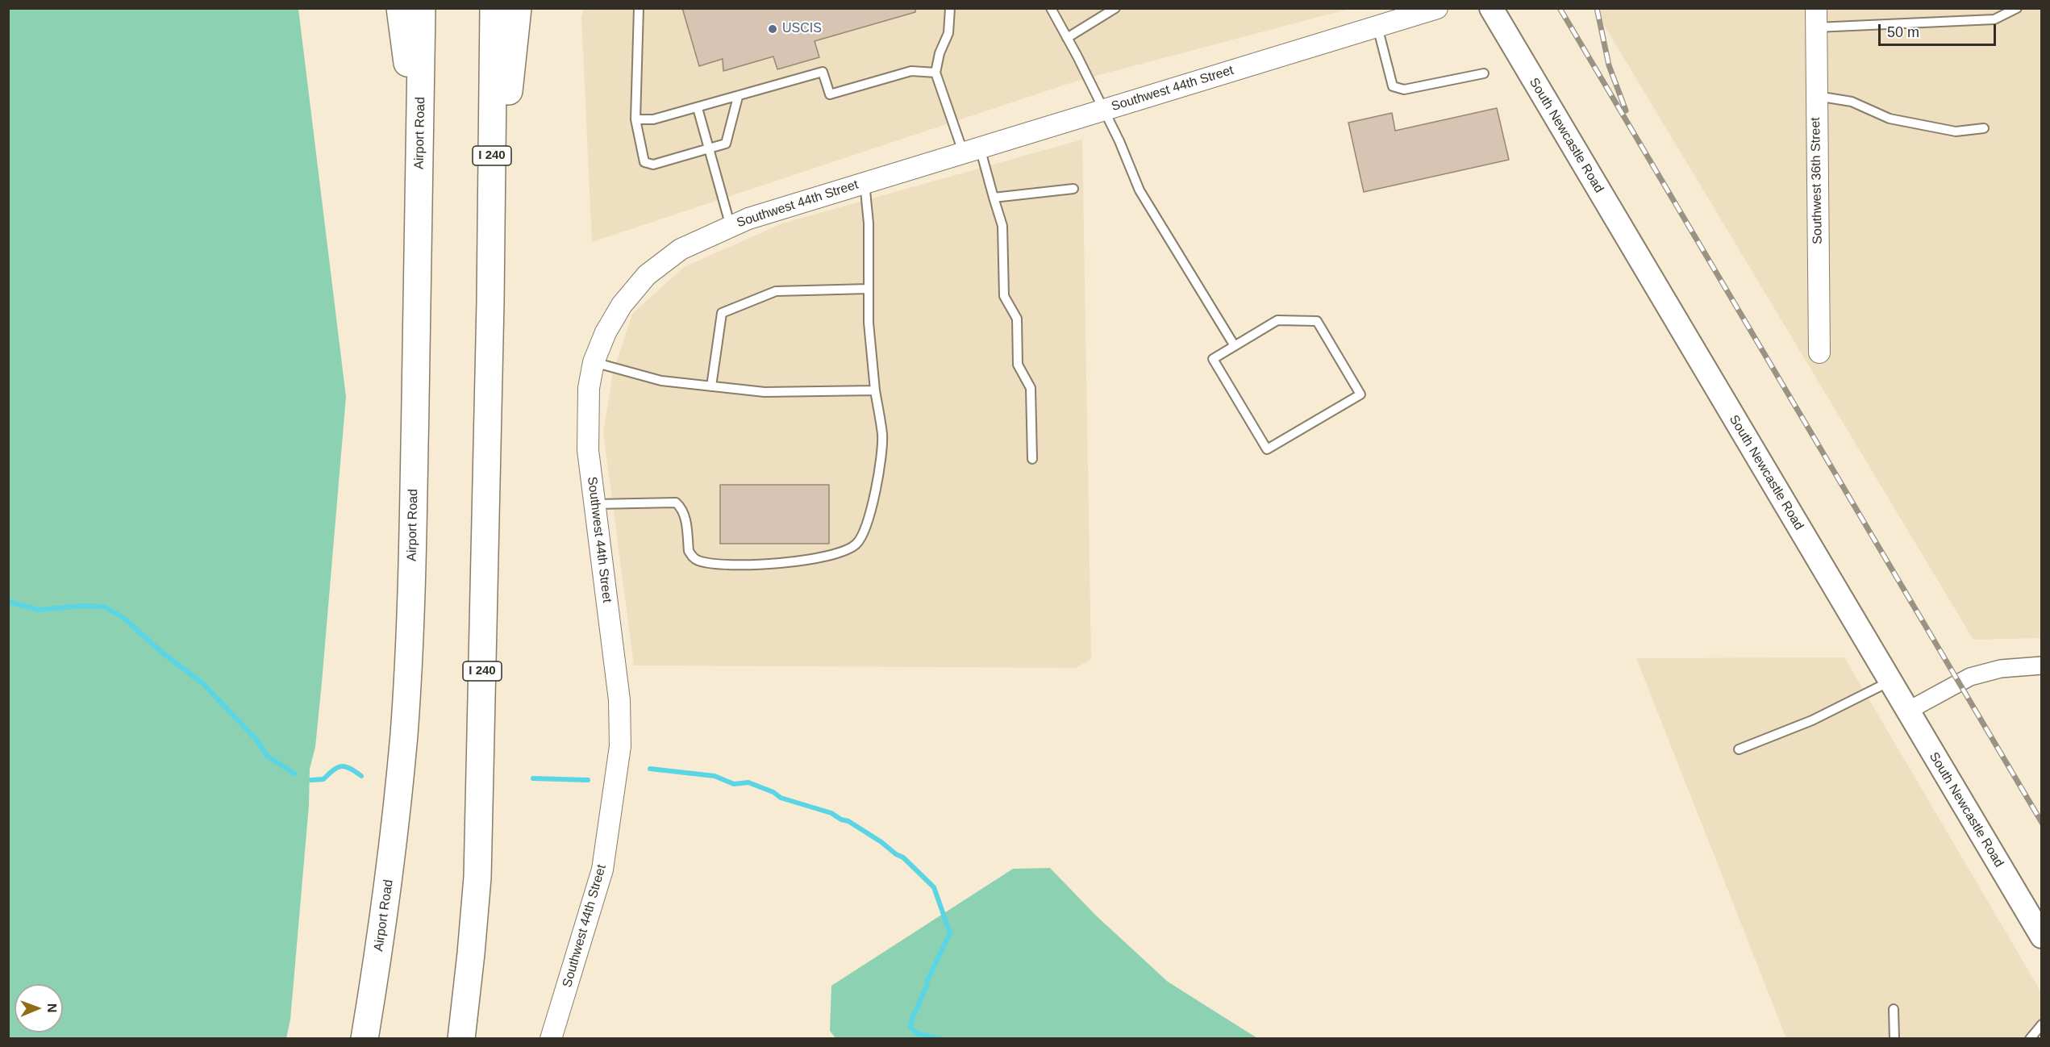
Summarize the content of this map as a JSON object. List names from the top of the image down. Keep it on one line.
{"streets":{"highway":["Airport Road","I 240"],"main road":["South Newcastle Road"],"street":["Southwest 44th Street","Southwest 36th Street"]},"places":["USCIS"],"scale_bar":"50 m","north":"right"}
